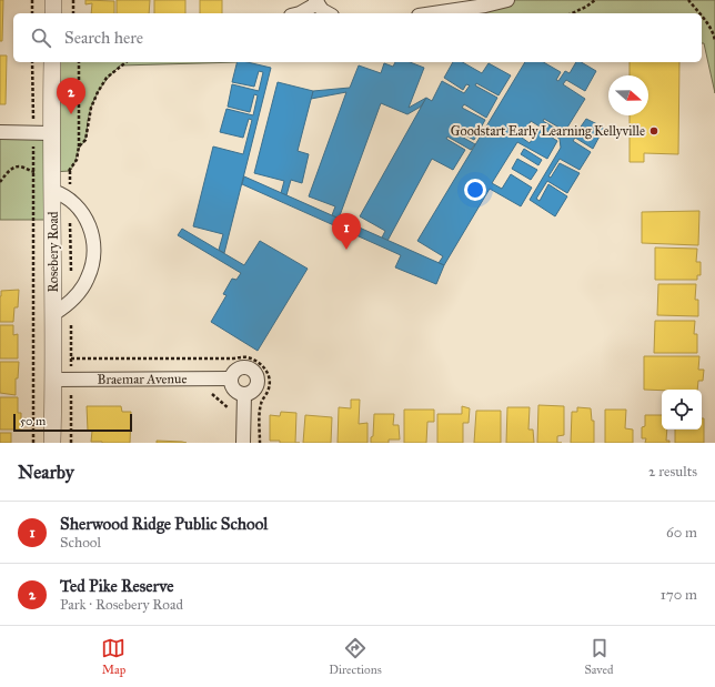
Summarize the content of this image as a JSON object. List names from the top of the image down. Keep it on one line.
{"streets":{"street":["Rosebery Road","Braemar Avenue"]},"crossings":[["Rosebery Road","Braemar Avenue"]],"places":["Goodstart Early Learning Kellyville"],"scale_bar":"50 m","north":"right","page":{"search":"Search here","pins":["2","1"],"scale":"50 m","heading":["Nearby","2 results"],"list":[{"mark":"1","name":"Sherwood Ridge Public School","note":"School","value":"60 m"},{"mark":"2","name":"Ted Pike Reserve","note":"Park · Rosebery Road","value":"170 m"}],"nav":["Map","Directions","Saved"]}}
